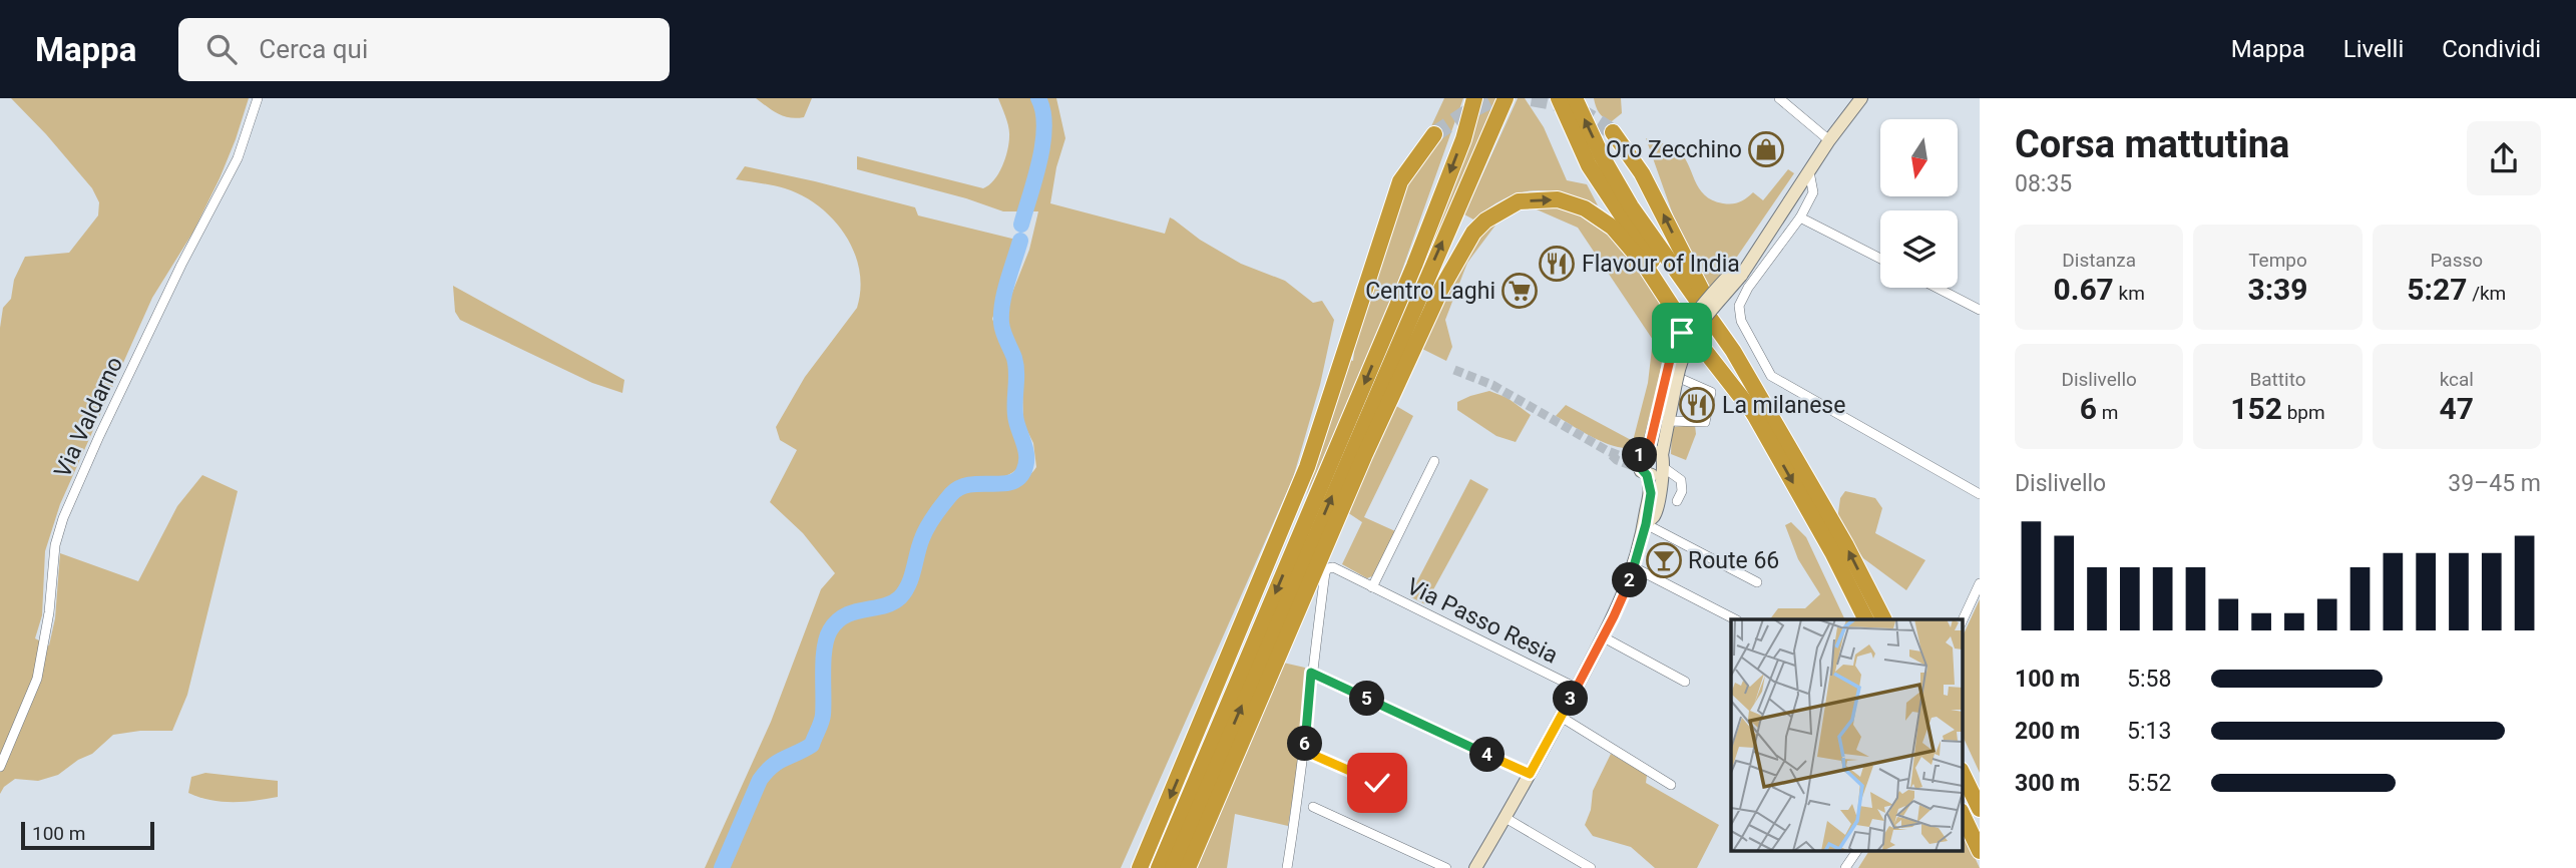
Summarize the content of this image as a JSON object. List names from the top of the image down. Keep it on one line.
{"streets":{"street":["Via Valdarno","Via Passo Resia"]},"places":{"shop":["Oro Zecchino"],"restaurant":["Flavour of India","La milanese"],"supermarket":["Centro Laghi"],"bar":["Route 66"]},"scale_bar":"100 m","north":"bottom","page":{"header":"Mappa","search":"Cerca qui","nav":["Mappa","Livelli","Condividi"],"heading":["Corsa mattutina","08:35"],"stats":[["Distanza","0.67 km"],["Tempo","3:39"],["Passo","5:27 /km"],["Dislivello","6 m"],["Battito","152 bpm"],["kcal","47"]],"pins":["1","2","3","5","6","4"],"chart":["Dislivello","39–45 m"],"list":[{"name":"100 m","note":"5:58"},{"name":"200 m","note":"5:13"},{"name":"300 m","note":"5:52"}],"scale":"100 m"}}
